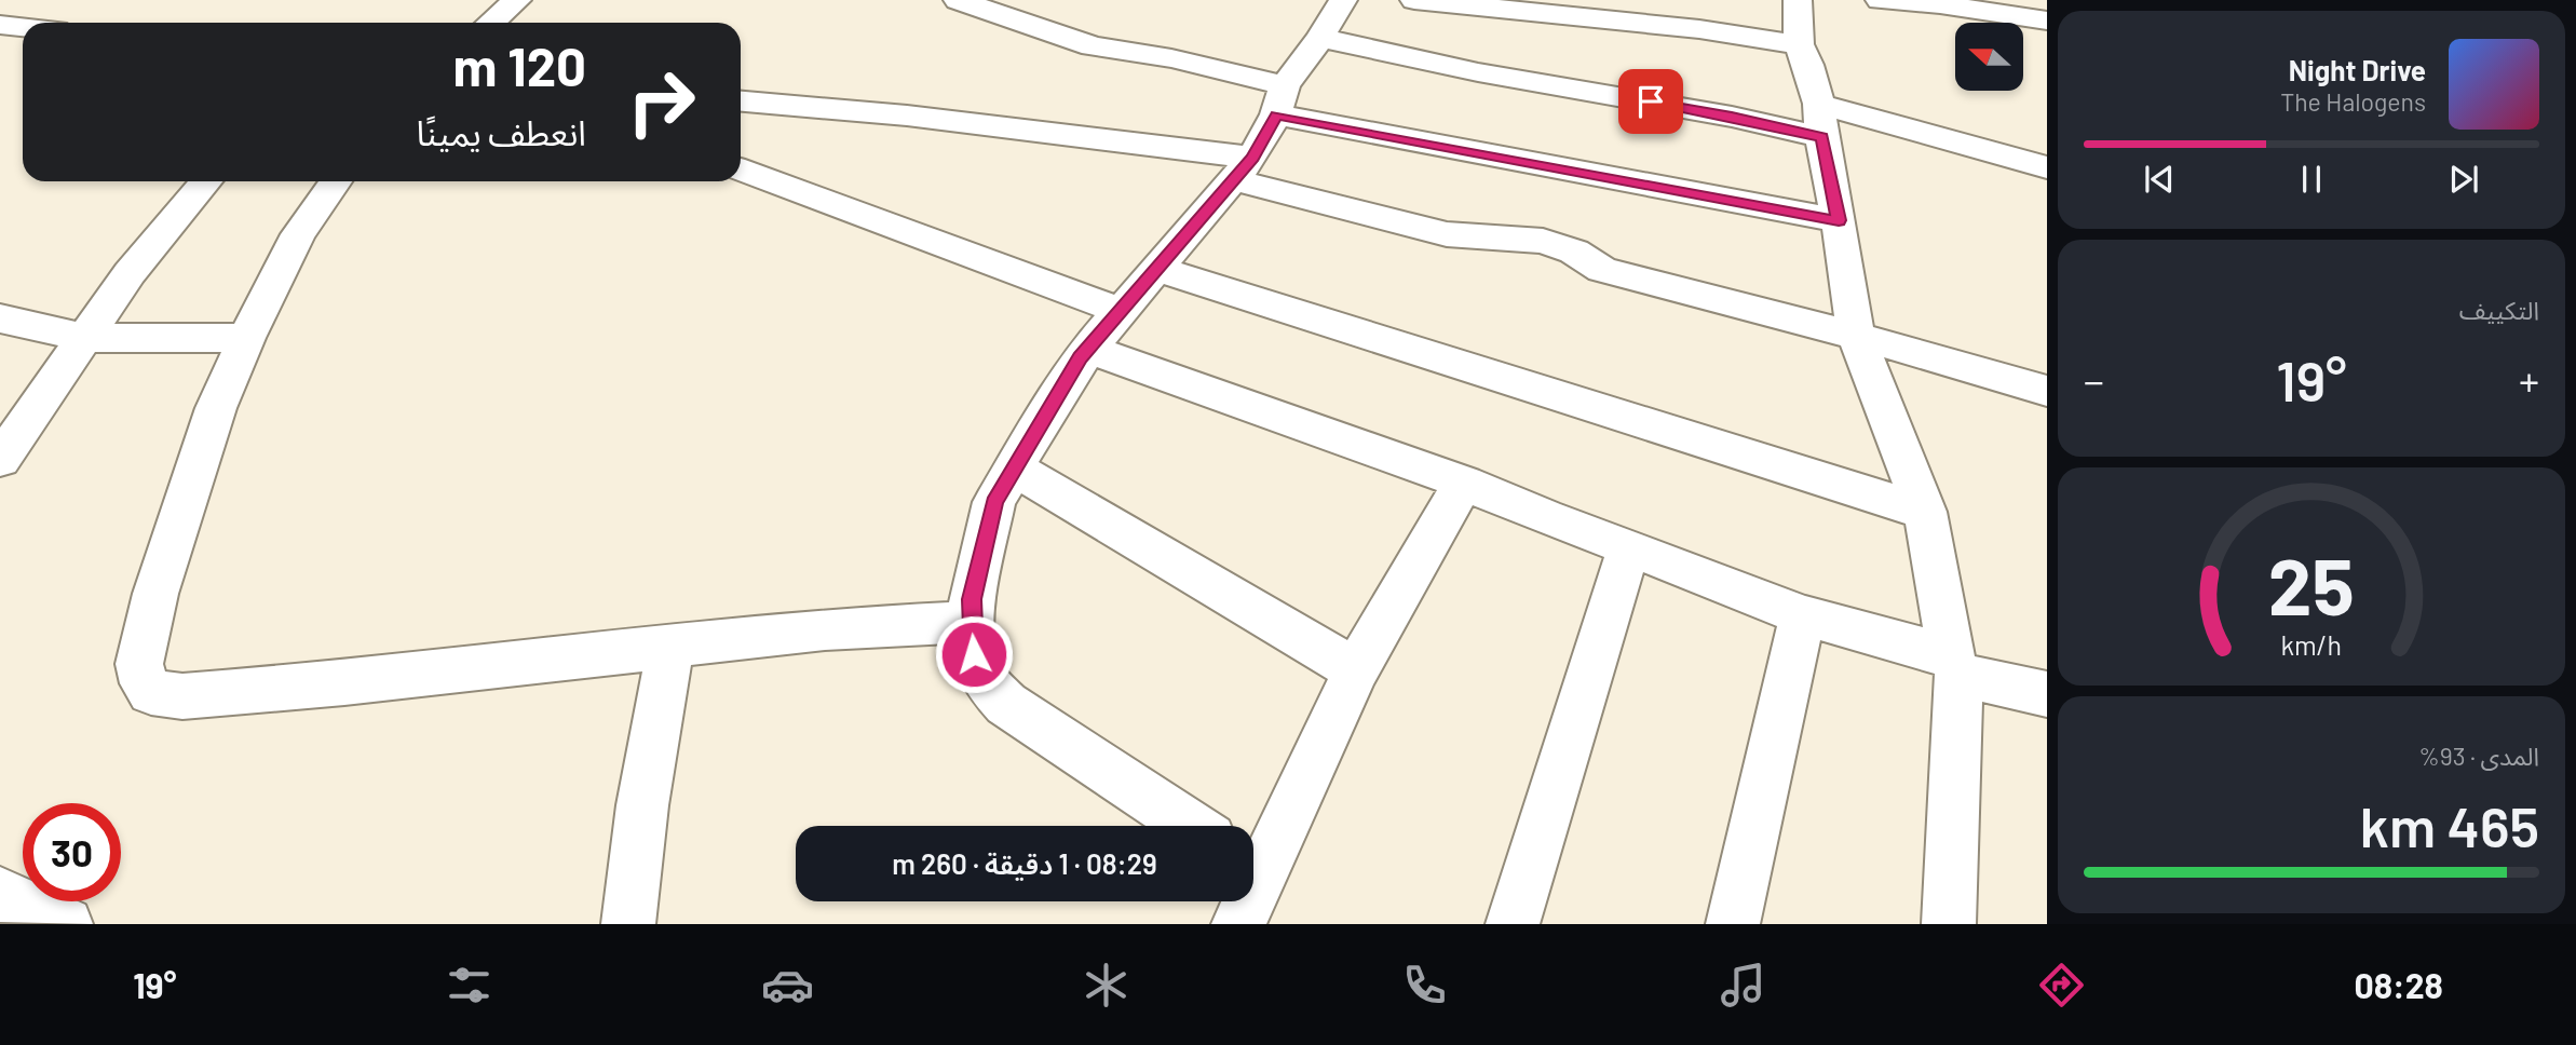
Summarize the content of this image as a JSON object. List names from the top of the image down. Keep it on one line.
{"north":"left","page":{"turn":["120 m","انعطف يمينًا"],"song":["Night Drive","The Halogens"],"tile":["التكييف",["المدى · 93%","465 km"]],"heat":["−","19°","+"],"limit":"30","trip":"08:29 · 1 دقيقة · 260 m","tabs":["08:28","19°"],"gauge":["25","km/h"]}}
